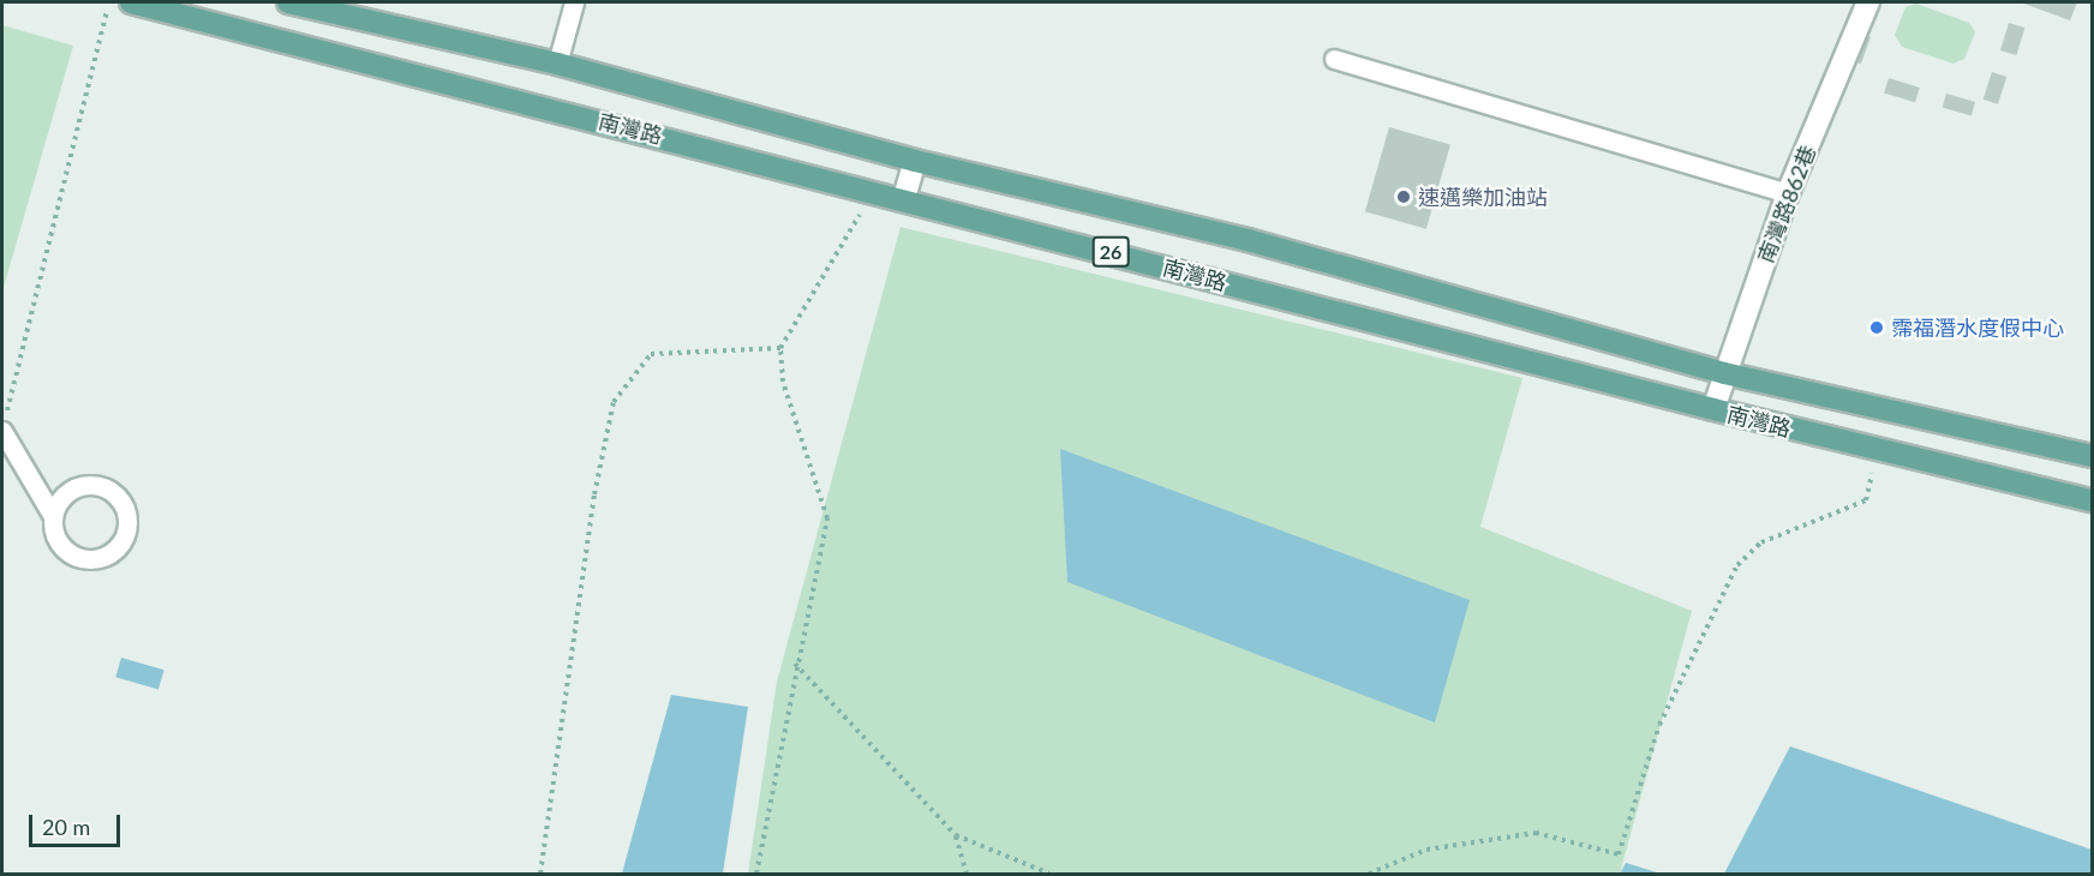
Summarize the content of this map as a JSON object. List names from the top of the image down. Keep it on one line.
{"streets":{"main road":["南灣路","26"],"street":["南灣路862巷"]},"crossings":[["南灣路","南灣路862巷"]],"places":["速邁樂加油站","霈福潛水度假中心"],"scale_bar":"20 m"}
